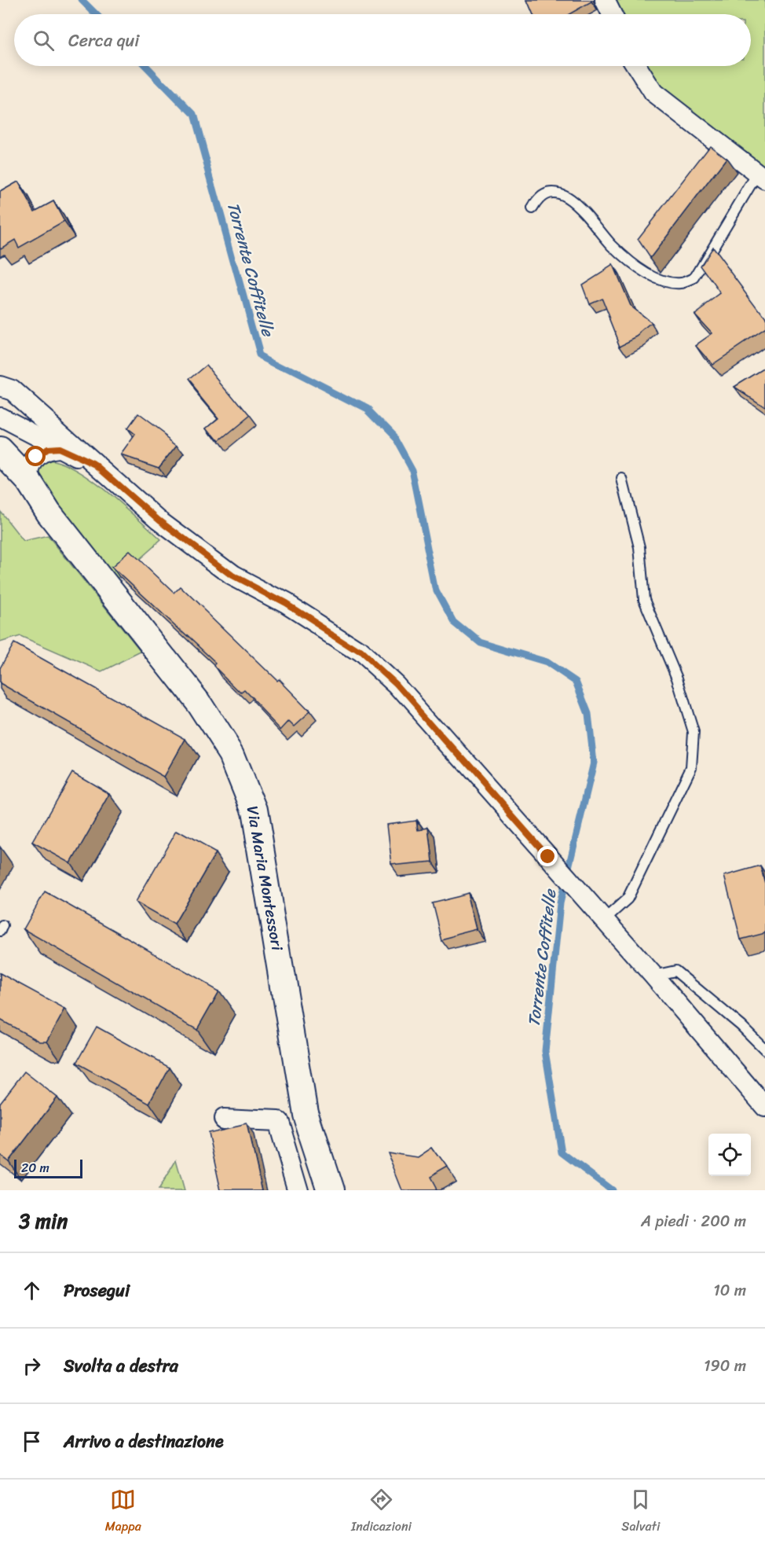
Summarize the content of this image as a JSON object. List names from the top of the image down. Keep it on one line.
{"streets":{"street":["Via Maria Montessori"]},"water":["Torrente Coffitelle"],"scale_bar":"20 m","page":{"search":"Cerca qui","scale":"20 m","heading":["3 min","A piedi · 200 m"],"list":[["Prosegui","10 m"],["Svolta a destra","190 m"],"Arrivo a destinazione"],"nav":["Mappa","Indicazioni","Salvati"]}}
